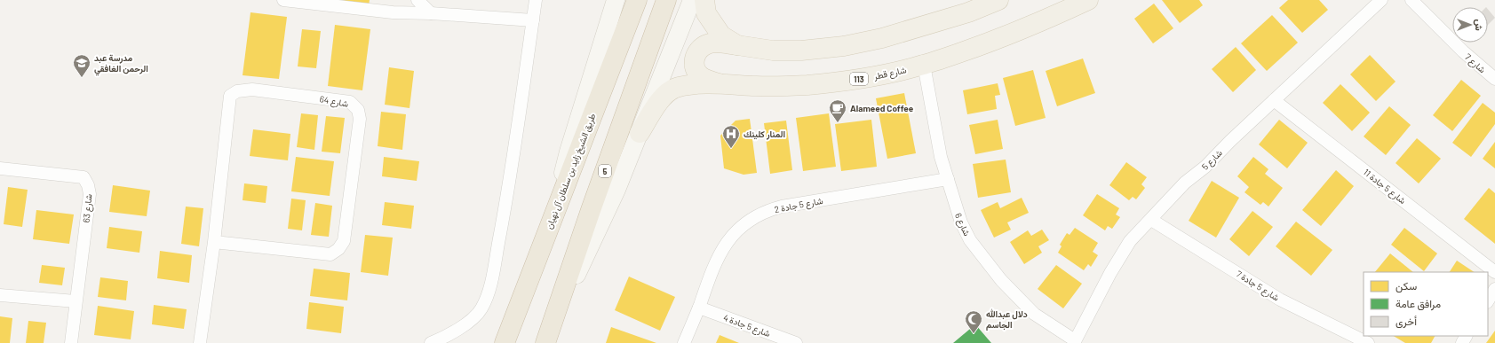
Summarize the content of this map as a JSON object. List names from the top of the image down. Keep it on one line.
{"streets":{"highway":["طريق الشيخ زايد بن سلطان آل نهيان","5"],"main road":["شارع قطر","113"],"street":["شارع 7","شارع 64","شارع 5","شارع 5 جادة 11","شارع 5 جادة 2","شارع 63","شارع 6","شارع 5 جادة 7","شارع 5 جادة 4"]},"crossings":[["شارع قطر","شارع 6"],["شارع 5","شارع 5 جادة 11"],["شارع 5","شارع 6"],["شارع 5","شارع 5 جادة 7"],["شارع 5 جادة 2","شارع 6"],["شارع 5 جادة 2","شارع 5 جادة 4"]],"places":{"school or university":["مدرسة عبد الرحمن الغافقي"],"cafe":["Alameed Coffee"],"hospital":["المنار كلينك"],"mosque":["دلال عبدالله الجاسم"]},"legend":["سكن","مرافق عامة","أخرى"],"north":"right"}
